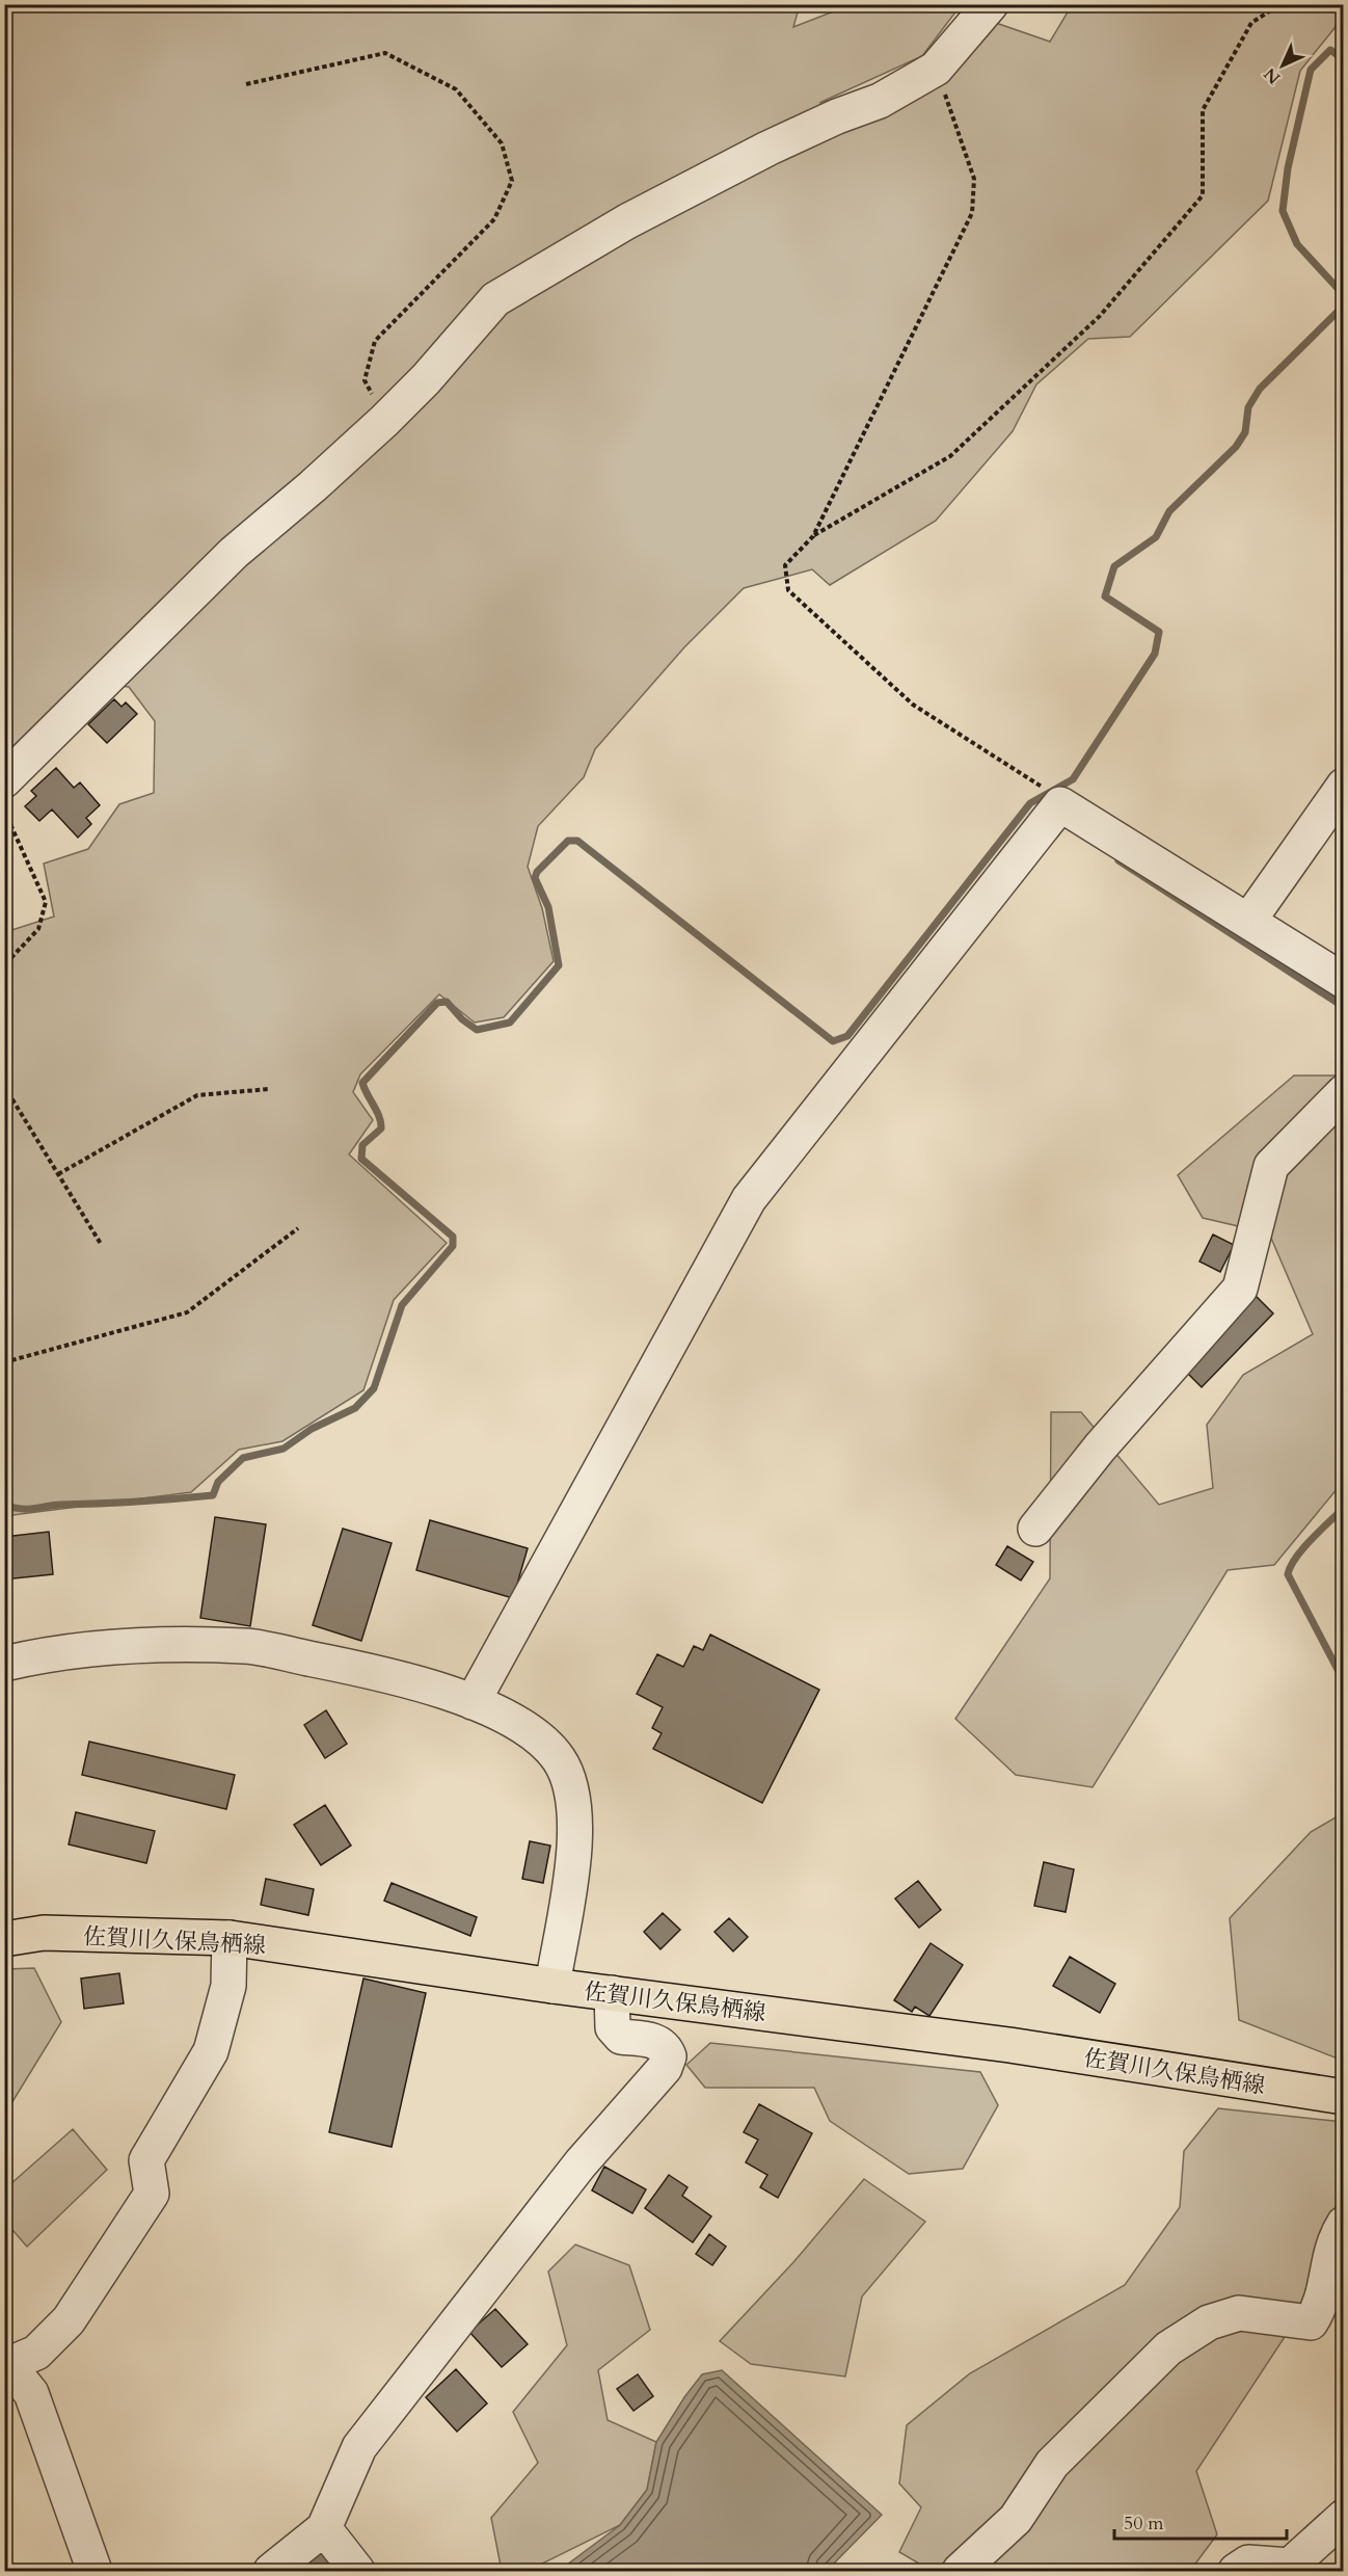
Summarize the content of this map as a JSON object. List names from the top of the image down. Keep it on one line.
{"streets":{"main road":["佐賀川久保鳥栖線"]},"scale_bar":"50 m","north":"bottom left"}
